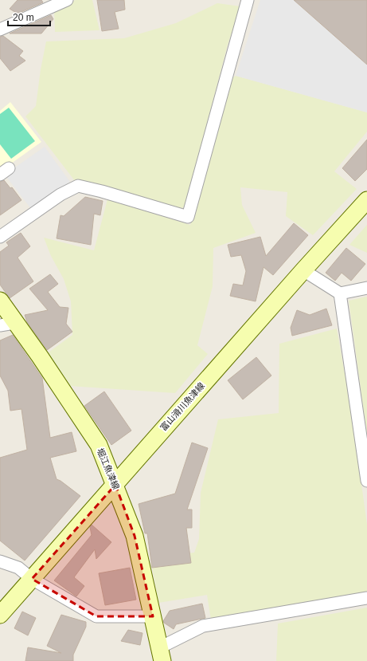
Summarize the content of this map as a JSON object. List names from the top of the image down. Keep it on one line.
{"streets":{"main road":["富山滑川魚津線","堀江魚津線"]},"crossings":[["富山滑川魚津線","堀江魚津線"]],"scale_bar":"20 m"}
